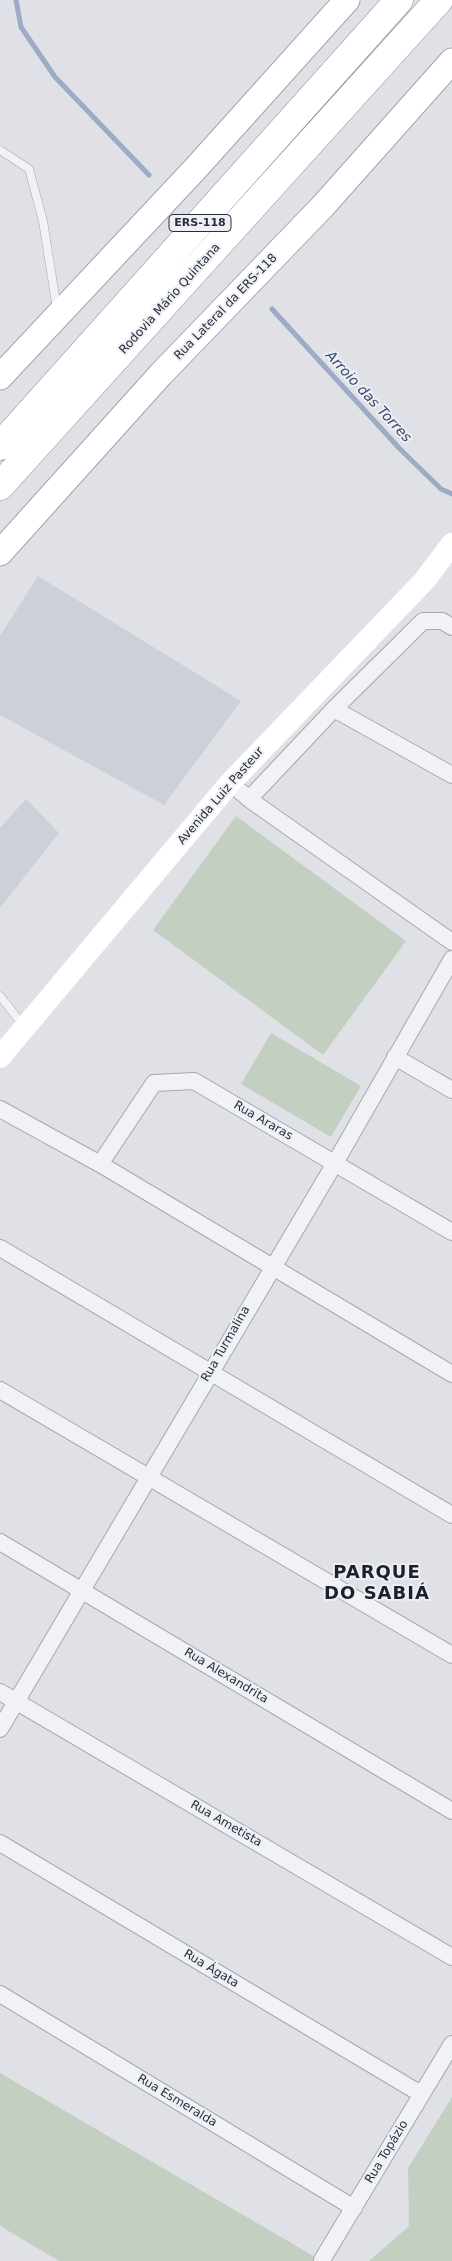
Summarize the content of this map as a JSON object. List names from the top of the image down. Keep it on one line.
{"streets":{"highway":["ERS-118","Rodovia Mário Quintana"],"main road":["Rua Lateral da ERS-118","Avenida Luiz Pasteur"],"street":["Rua Araras","Rua Turmalina","Rua Alexandrita","Rua Ametista","Rua Ágata","Rua Esmeralda","Rua Topázio"]},"crossings":[["Rua Araras","Rua Turmalina"],["Rua Turmalina","Rua Alexandrita"],["Rua Turmalina","Rua Ametista"],["Rua Ágata","Rua Topázio"],["Rua Esmeralda","Rua Topázio"]],"districts":["PARQUE DO SABIÁ"],"water":["Arroio das Torres"]}
